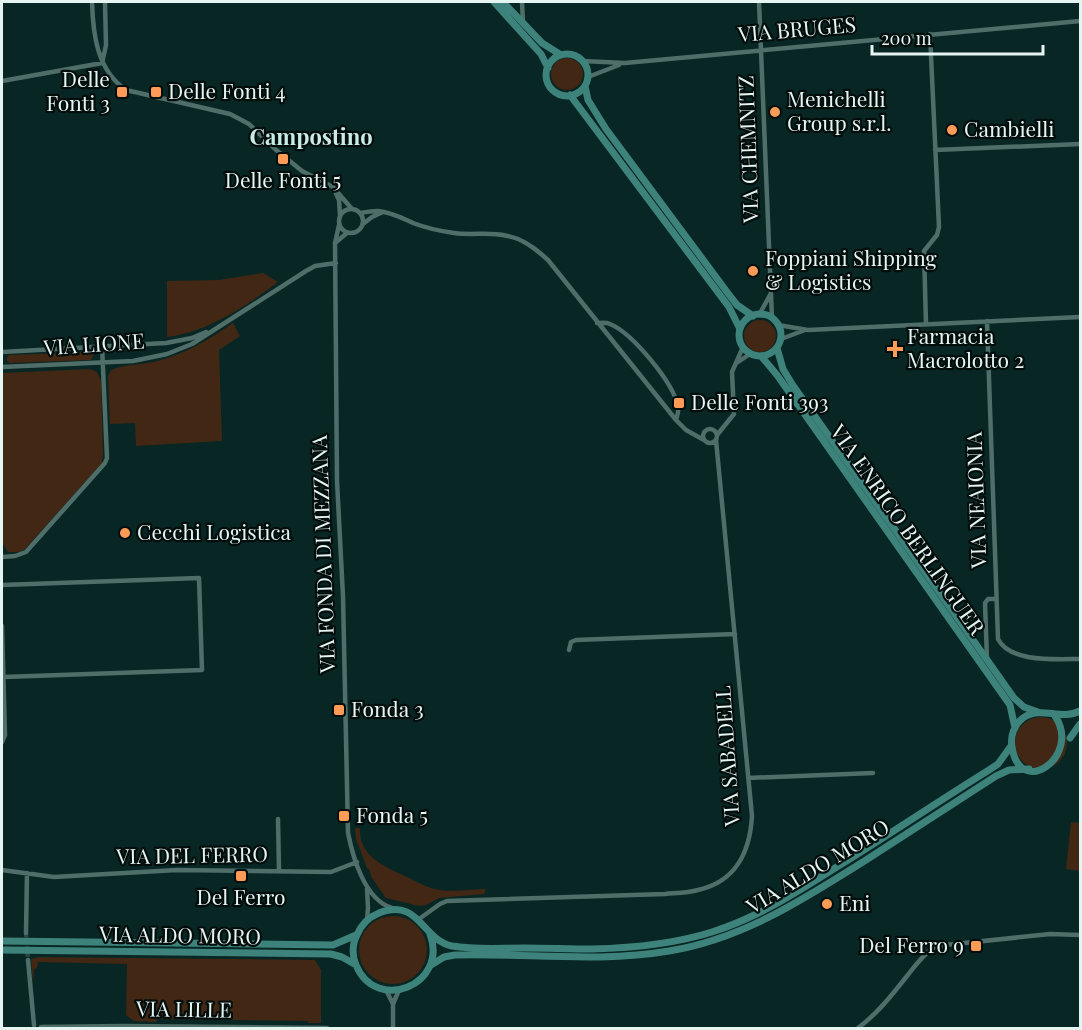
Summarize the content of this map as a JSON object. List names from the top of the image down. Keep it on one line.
{"streets":{"main road":["VIA ENRICO BERLINGUER","VIA ALDO MORO"],"street":["VIA BRUGES","VIA CHEMNITZ","VIA LIONE","VIA NEAIONIA","VIA FONDA DI MEZZANA","VIA SABADELL","VIA DEL FERRO","VIA LILLE"]},"crossings":[["VIA BRUGES","VIA CHEMNITZ"],["VIA CHEMNITZ","VIA ENRICO BERLINGUER"],["VIA LIONE","VIA FONDA DI MEZZANA"],["VIA FONDA DI MEZZANA","VIA DEL FERRO"],["VIA SABADELL","VIA ALDO MORO"]],"districts":["Campostino"],"places":{"transit":["Delle Fonti 3","Delle Fonti 4","Delle Fonti 5","Delle Fonti 393","Fonda 3","Fonda 5","Del Ferro","Del Ferro 9"],"other":["Menichelli Group s.r.l.","Cambielli","Foppiani Shipping & Logistics","Cecchi Logistica","Eni"],"health":["Farmacia Macrolotto 2"]},"scale_bar":"200 m"}
